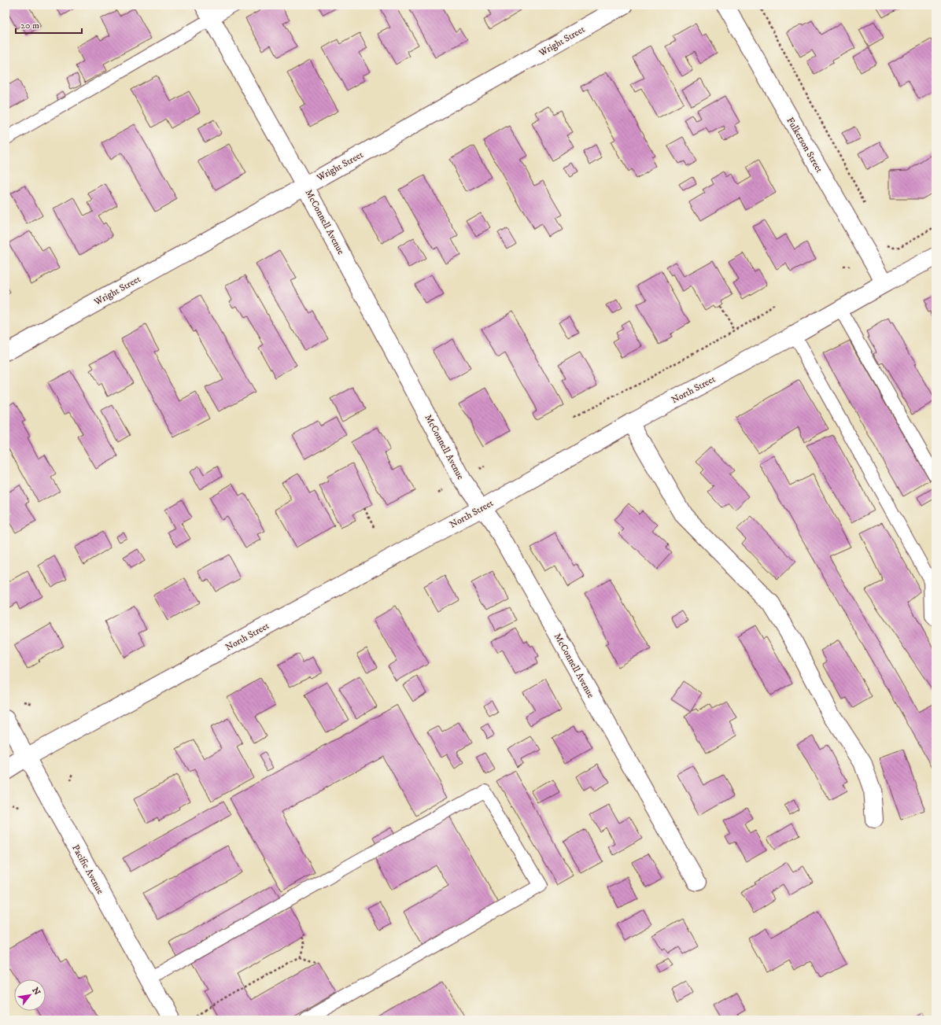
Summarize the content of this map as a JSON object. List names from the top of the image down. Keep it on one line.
{"streets":{"street":["Wright Street","Fulkerson Street","McConnell Avenue","North Street","Pacific Avenue"]},"crossings":[["Wright Street","McConnell Avenue"],["Fulkerson Street","North Street"],["McConnell Avenue","North Street"],["North Street","Pacific Avenue"]],"scale_bar":"20 m","north":"top right"}
